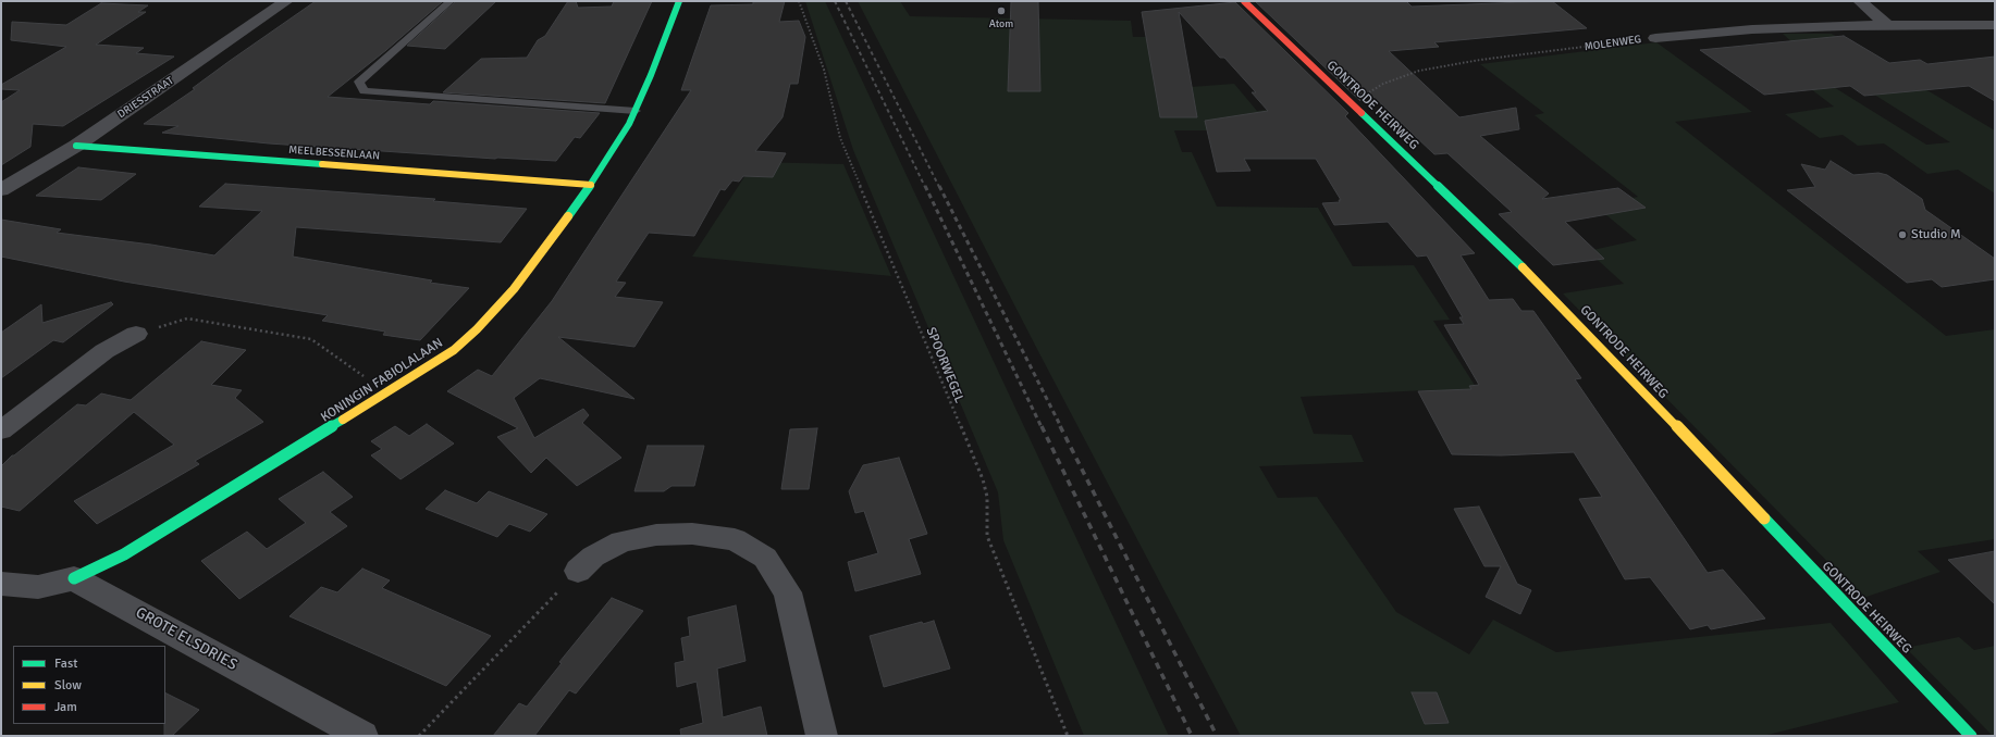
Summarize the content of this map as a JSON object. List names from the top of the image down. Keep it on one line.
{"streets":{"street":["MOLENWEG","DRIESSTRAAT","GONTRODE HEIRWEG","MEELBESSENLAAN","KONINGIN FABIOLALAAN","GROTE ELSDRIES"],"path":["SPOORWEGEL"]},"crossings":[["MOLENWEG","GONTRODE HEIRWEG"],["DRIESSTRAAT","MEELBESSENLAAN"],["MEELBESSENLAAN","KONINGIN FABIOLALAAN"],["KONINGIN FABIOLALAAN","GROTE ELSDRIES"]],"places":["Atom","Studio M"],"legend":["Fast","Slow","Jam"]}
